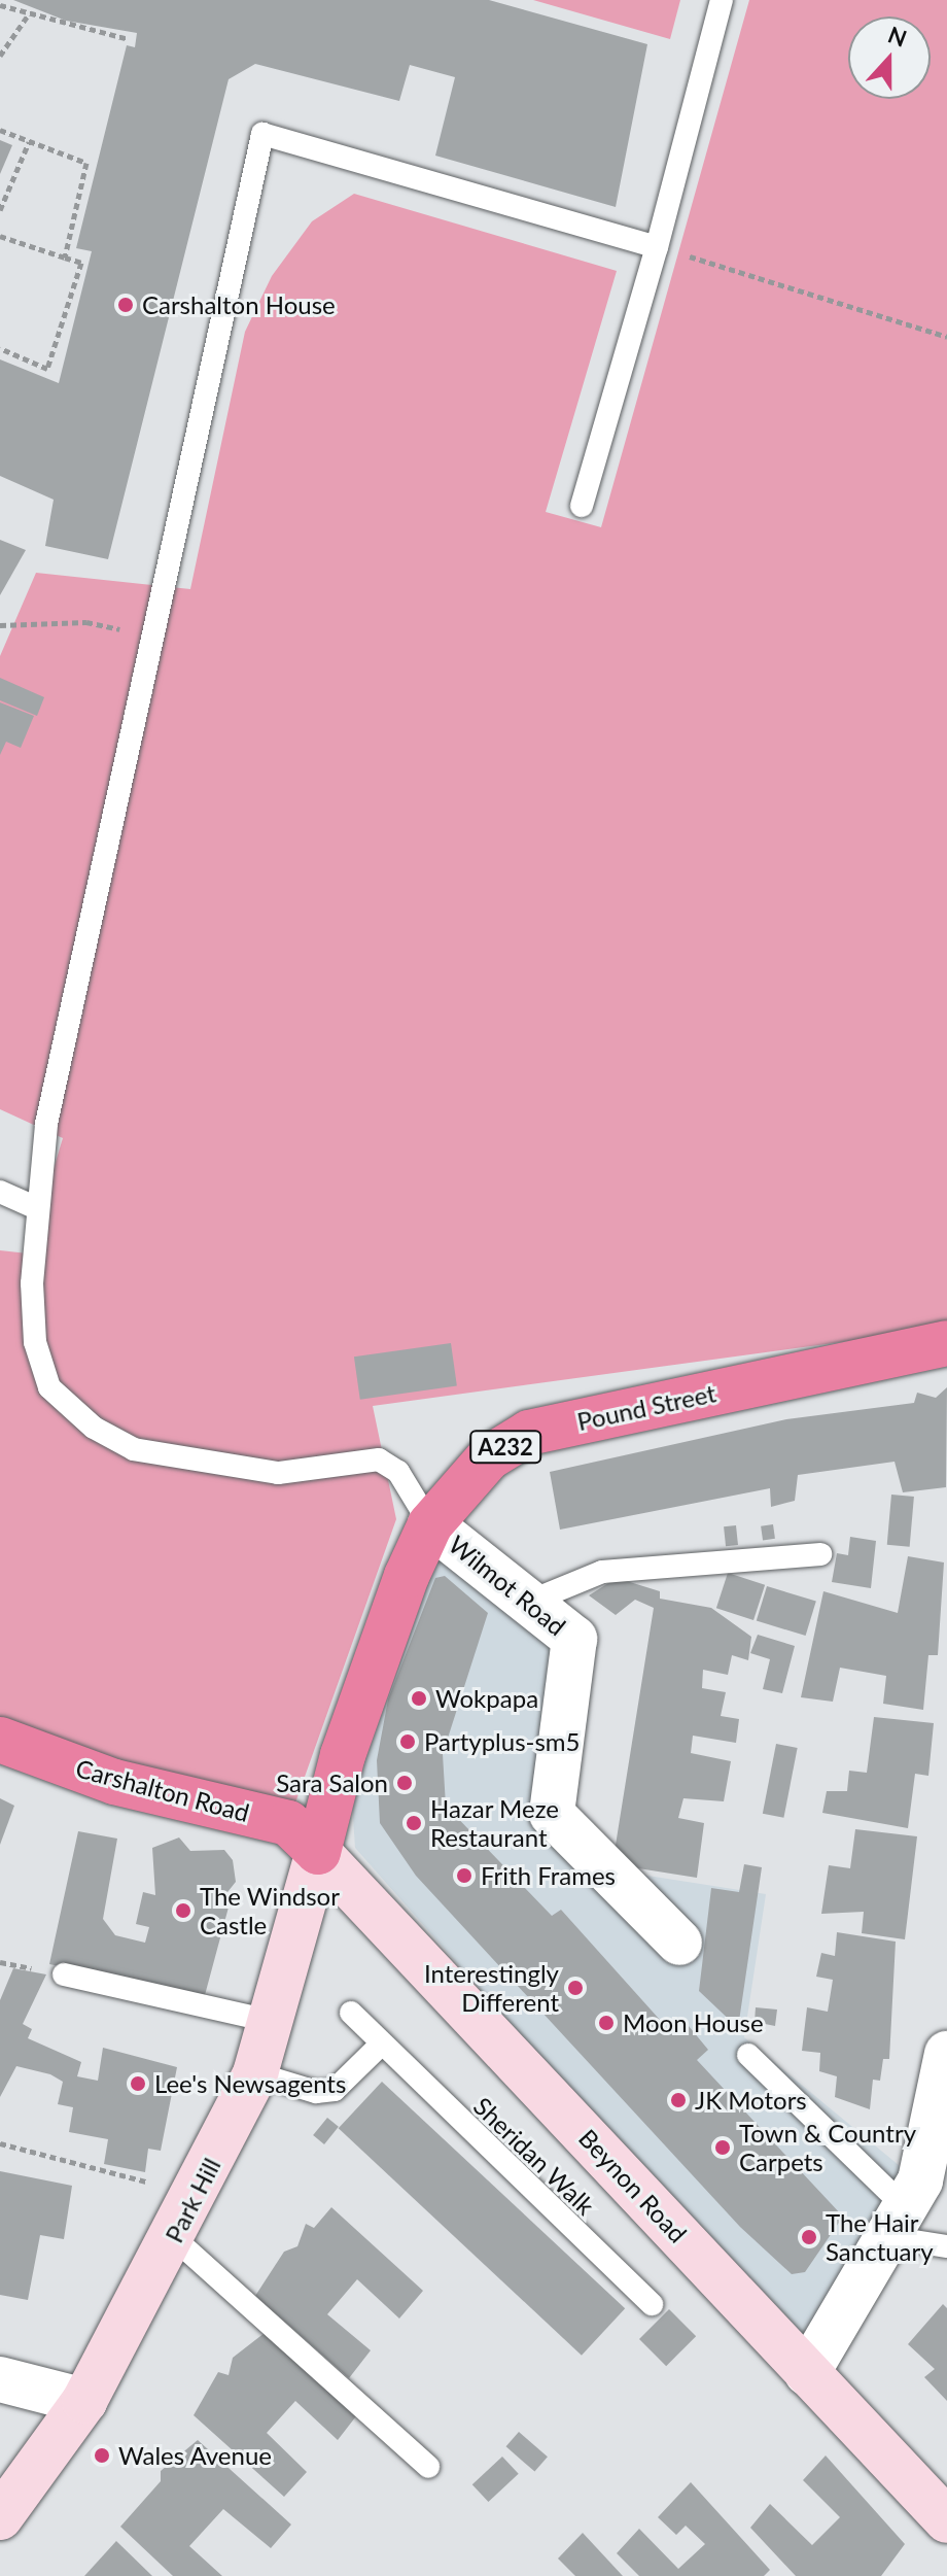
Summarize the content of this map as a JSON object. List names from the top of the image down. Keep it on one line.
{"streets":{"highway":["Pound Street","A232","Carshalton Road"],"main road":["Beynon Road","Park Hill"],"street":["Wilmot Road"],"lane":["Sheridan Walk"]},"crossings":[["Pound Street","Wilmot Road"],["Pound Street","Carshalton Road"],["Pound Street","Beynon Road"],["Pound Street","Park Hill"],["Carshalton Road","Beynon Road"],["Carshalton Road","Park Hill"],["Beynon Road","Park Hill"]],"places":["Carshalton House","Wokpapa","Partyplus-sm5","Sara Salon","Hazar Meze Restaurant","Frith Frames","The Windsor Castle","Interestingly Different","Moon House","Lee's Newsagents","JK Motors","Town & Country Carpets","The Hair Sanctuary","Wales Avenue"],"north":"top"}
